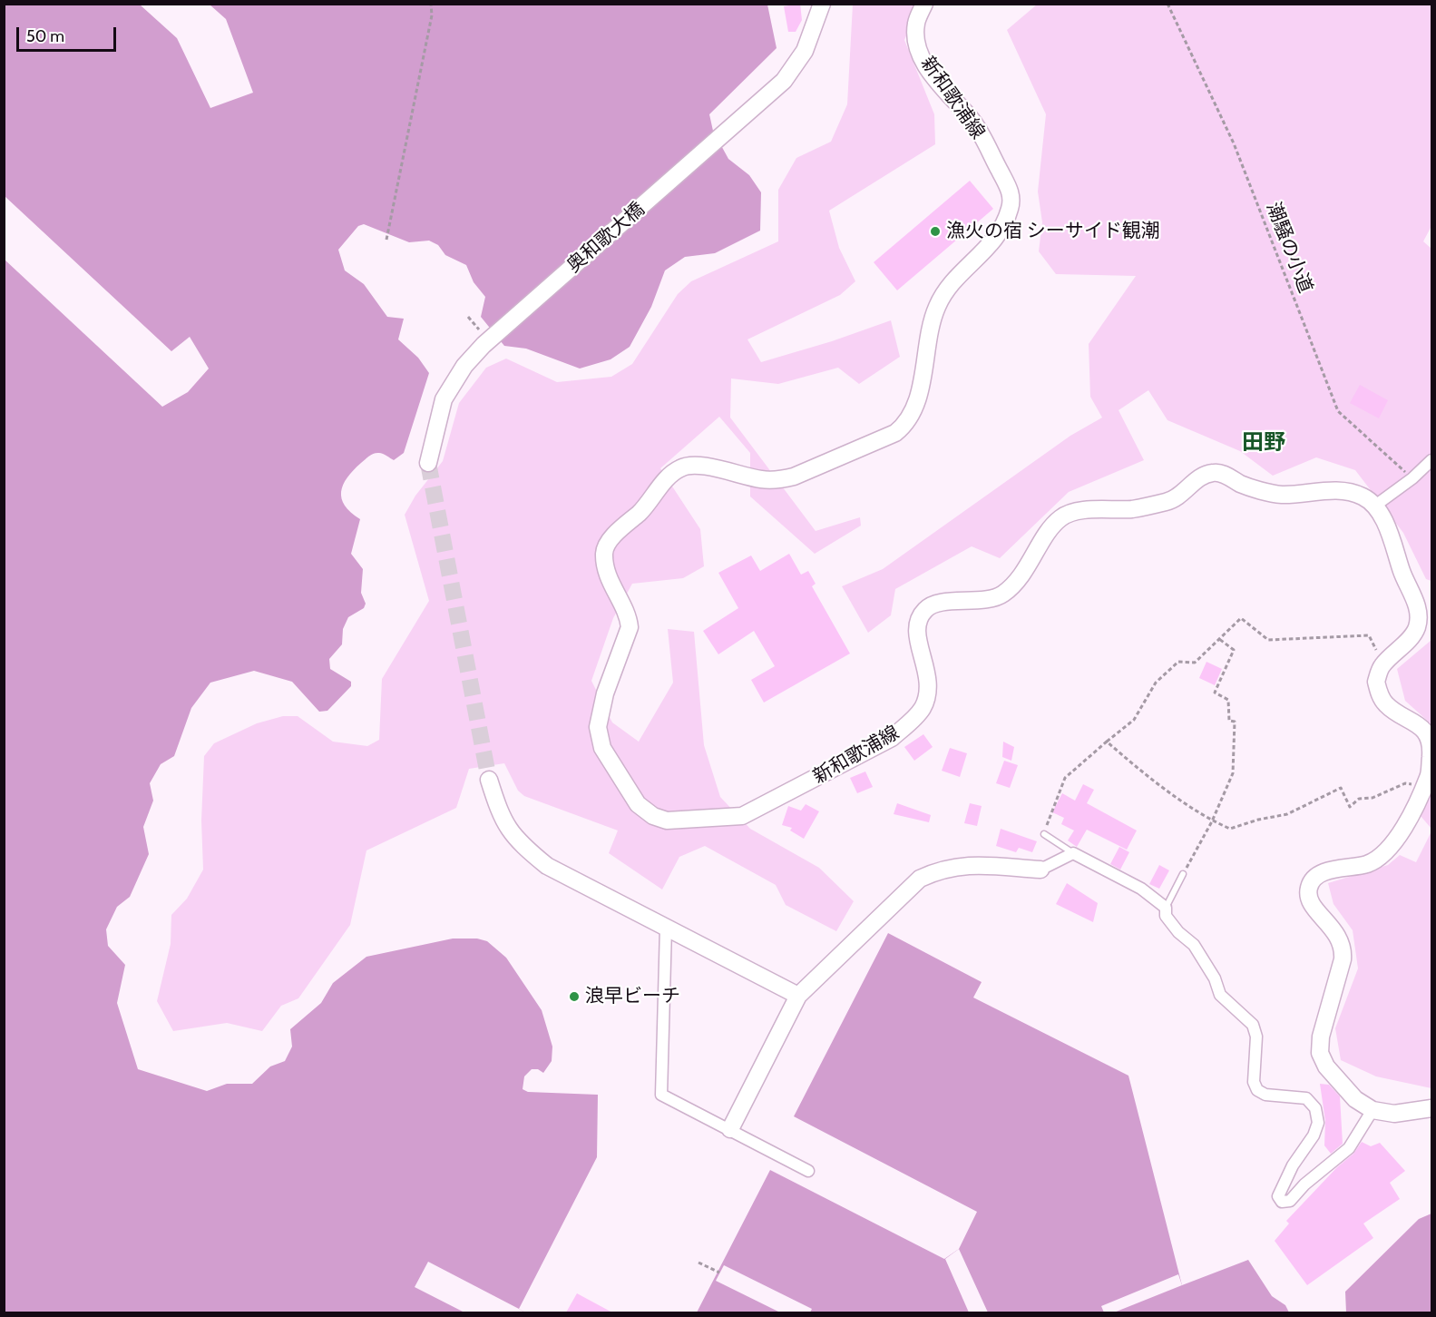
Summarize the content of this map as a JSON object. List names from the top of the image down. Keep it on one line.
{"streets":{"main road":["新和歌浦線","奥和歌大橋"],"path":["潮騒の小道"]},"districts":["田野"],"places":["漁火の宿 シーサイド観潮","浪早ビーチ"],"scale_bar":"50 m"}
